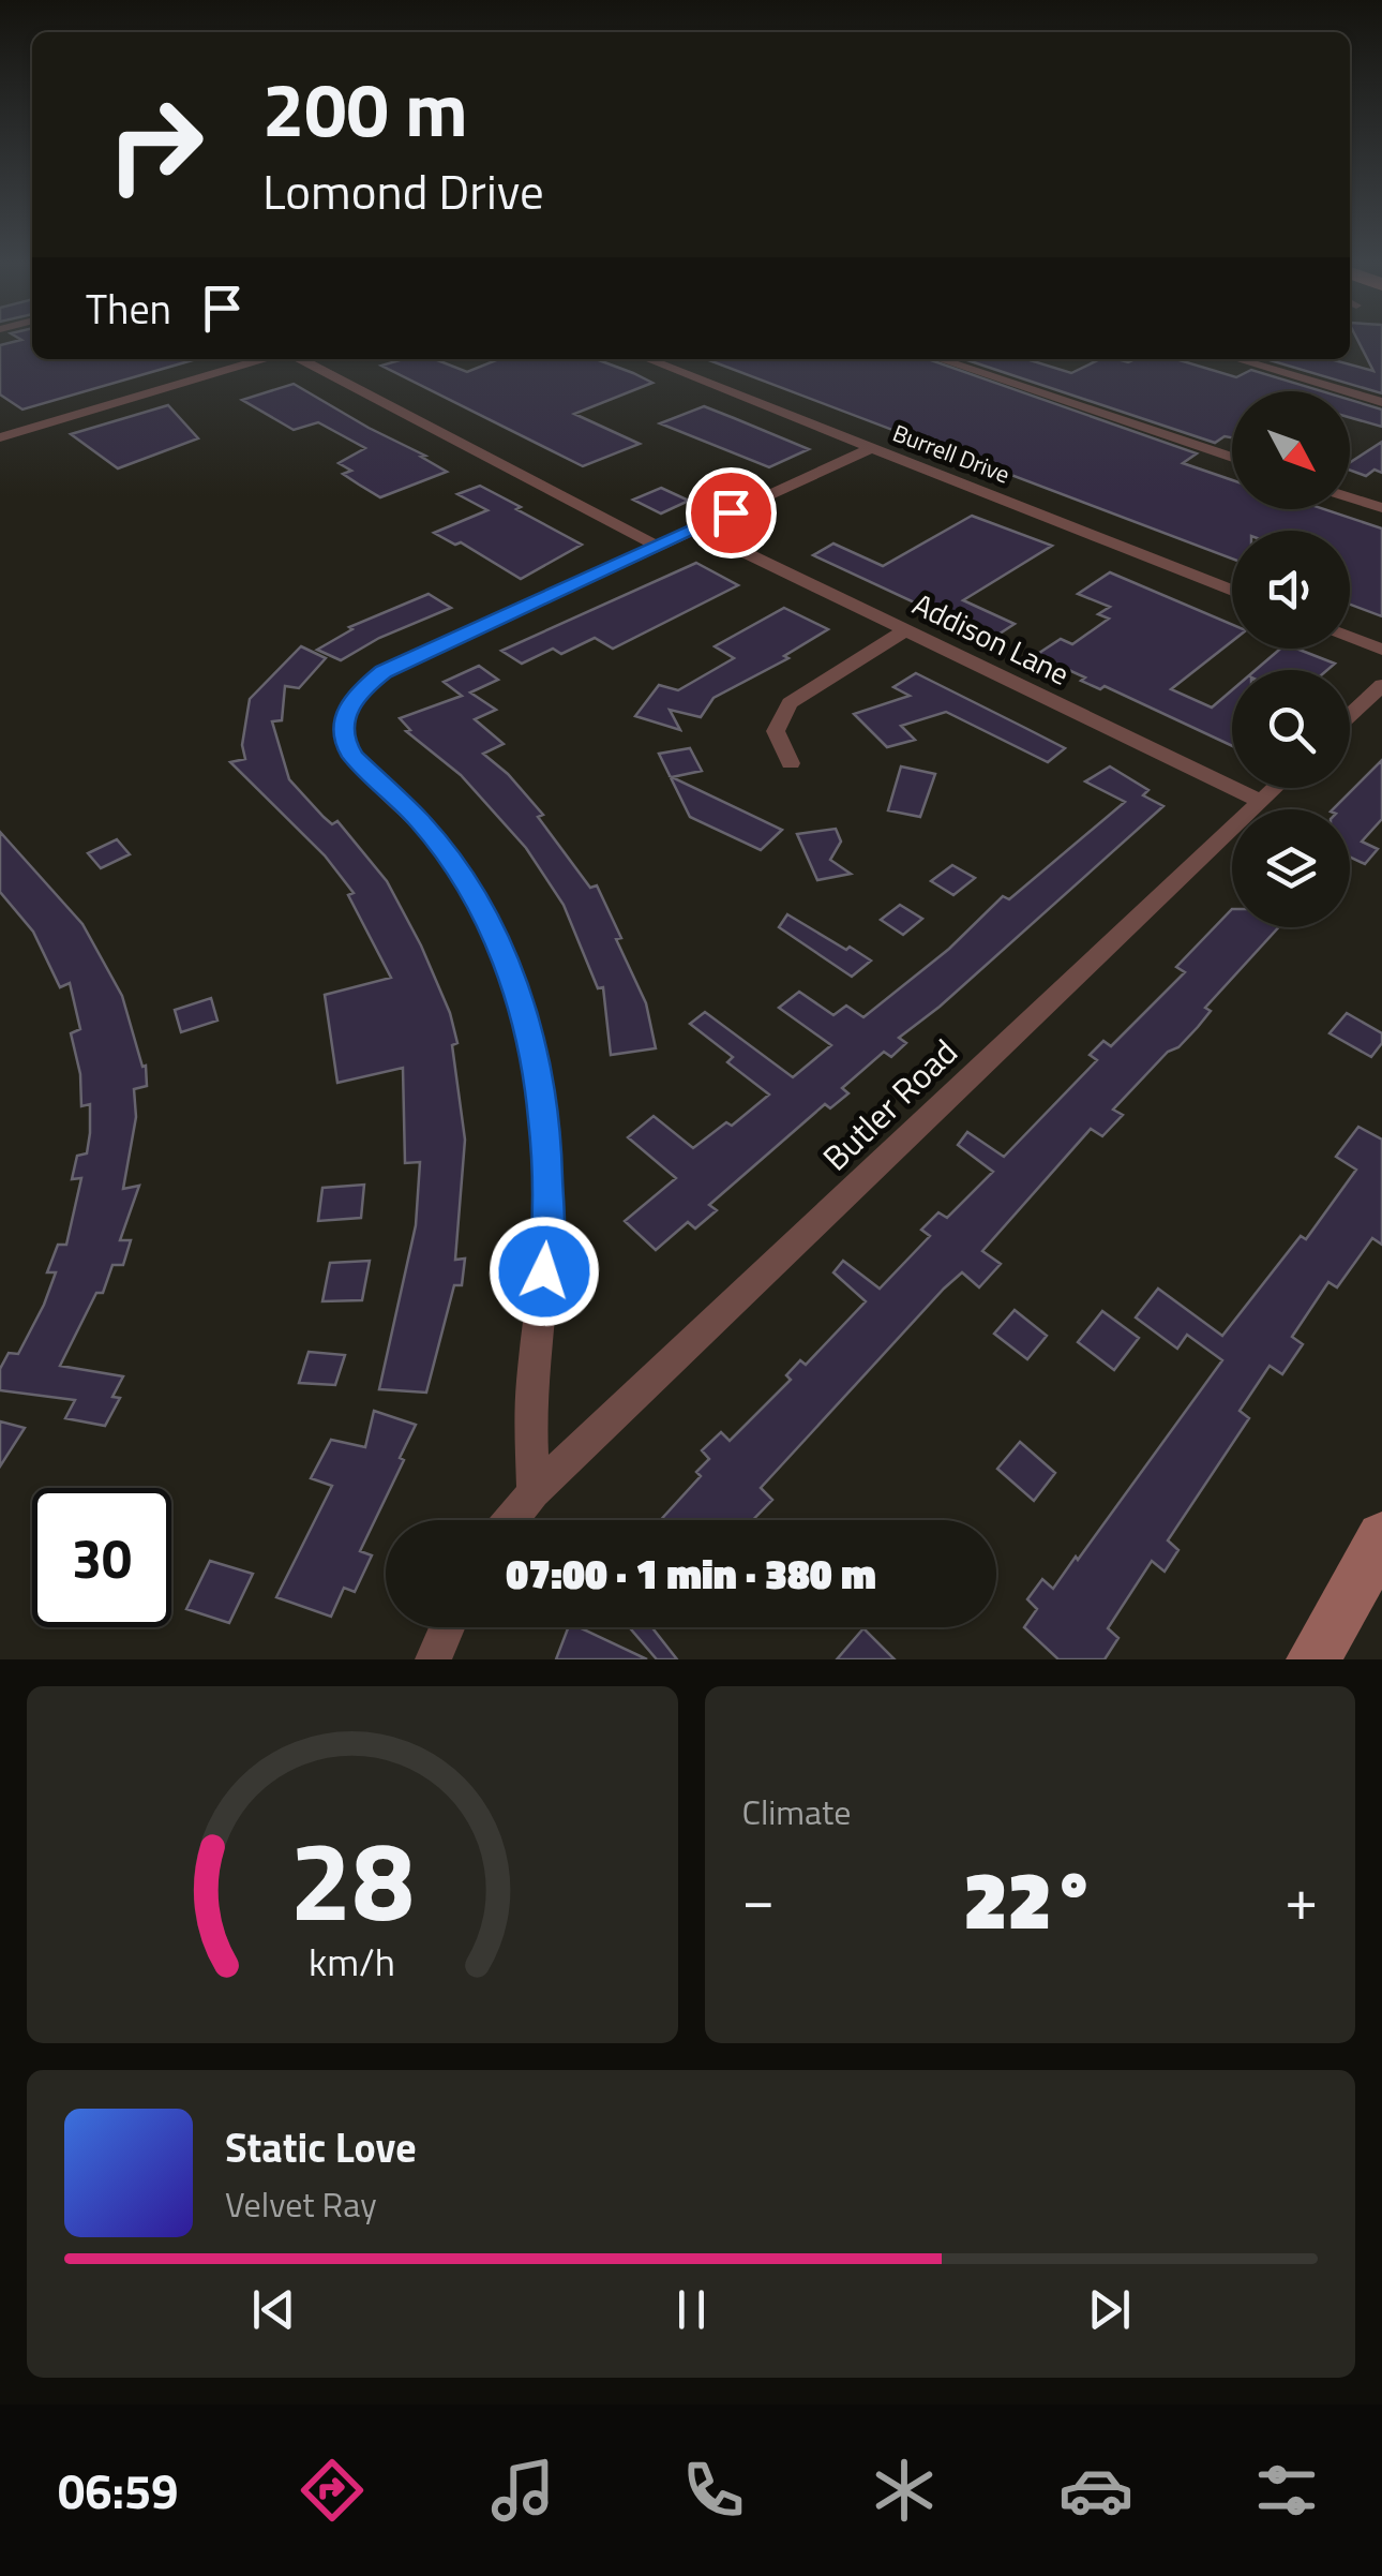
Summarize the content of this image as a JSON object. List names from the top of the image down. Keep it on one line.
{"streets":{"street":["Burrell Drive","Addison Lane","Butler Road"]},"crossings":[["Addison Lane","Butler Road"]],"north":"bottom right","page":{"turn":["200 m","Lomond Drive"],"then":"Then","limit":"30","trip":"07:00 · 1 min · 380 m","tile":"Climate","heat":["−","22°","+"],"song":["Static Love","Velvet Ray"],"tabs":"06:59","gauge":["28","km/h"]}}
